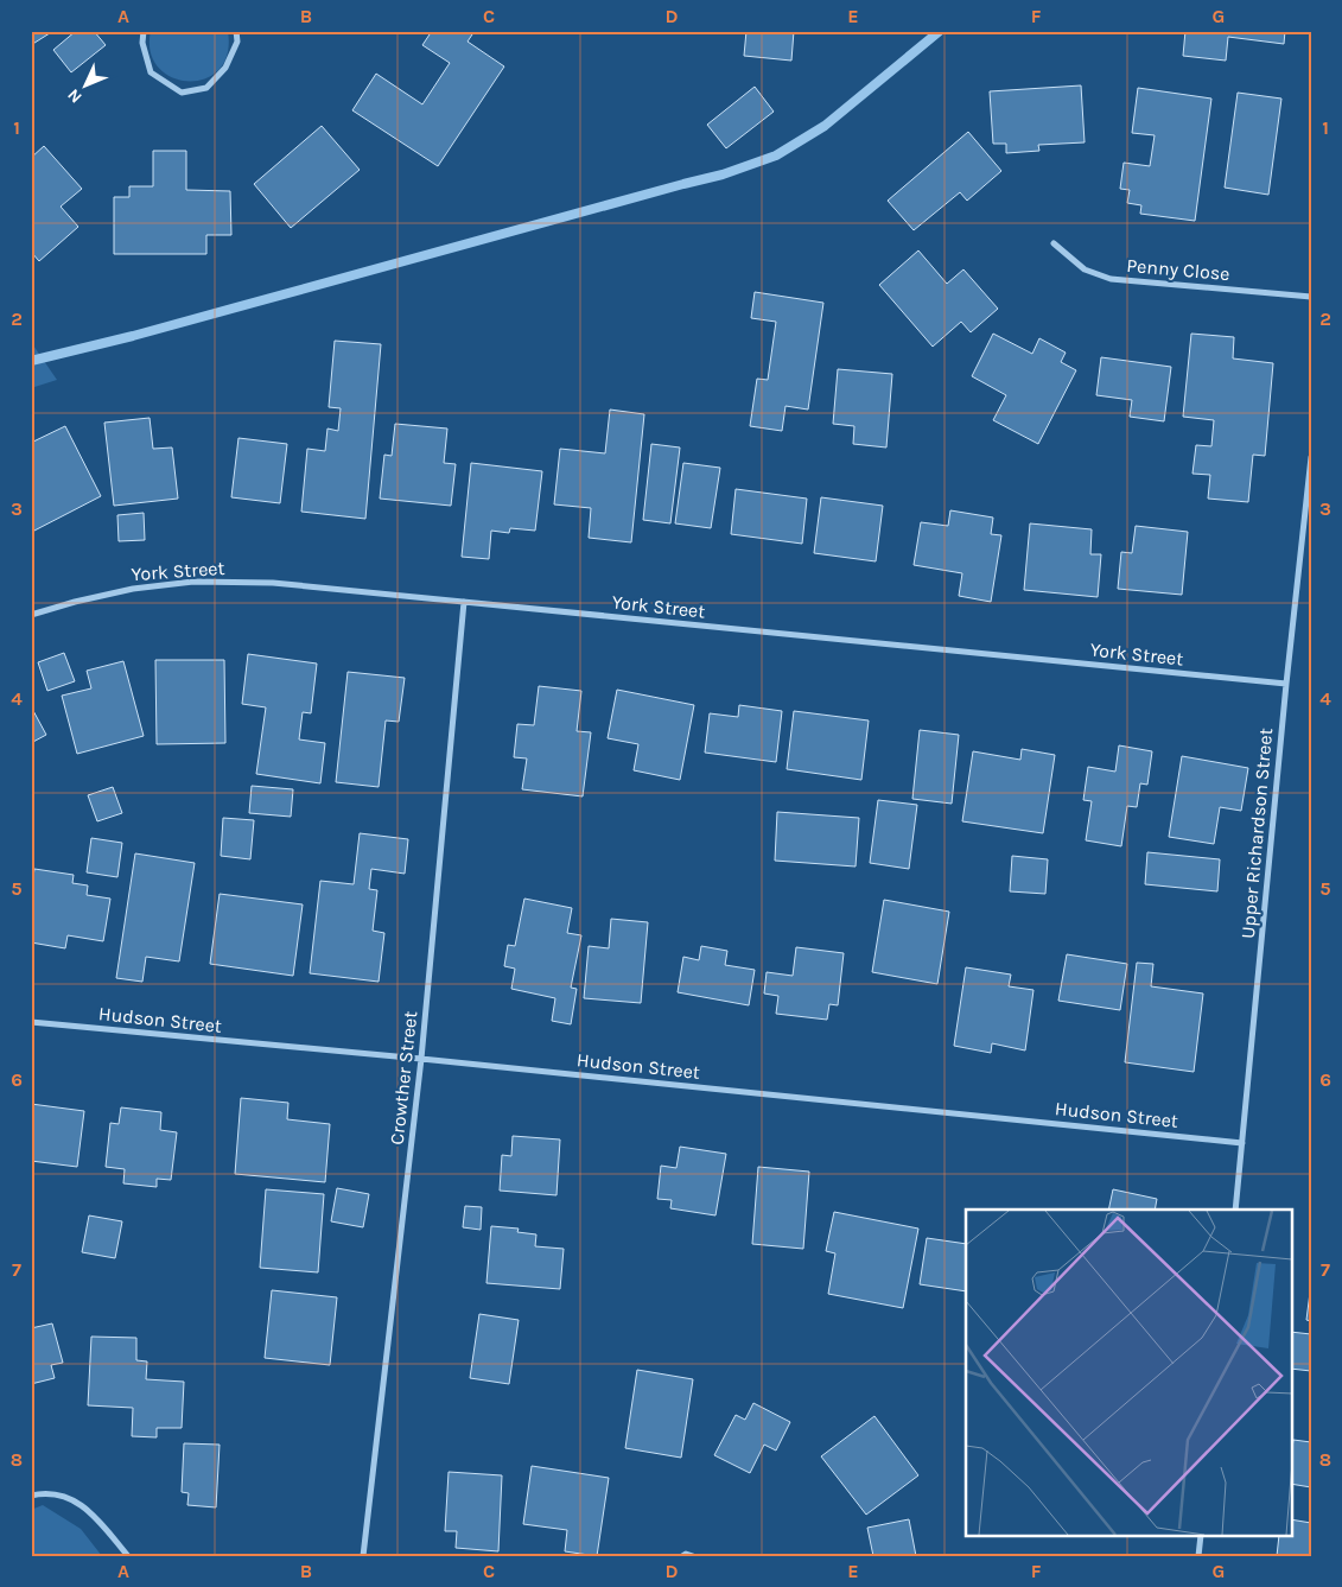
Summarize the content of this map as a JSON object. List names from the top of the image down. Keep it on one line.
{"streets":{"street":["Penny Close","York Street","Upper Richardson Street","Hudson Street","Crowther Street"]},"crossings":[["York Street","Upper Richardson Street"],["York Street","Crowther Street"],["Upper Richardson Street","Hudson Street"],["Hudson Street","Crowther Street"]],"north":"bottom left","grid":{"columns":["A","B","C","D","E","F","G"],"rows":["1","2","3","4","5","6","7","8"]}}
